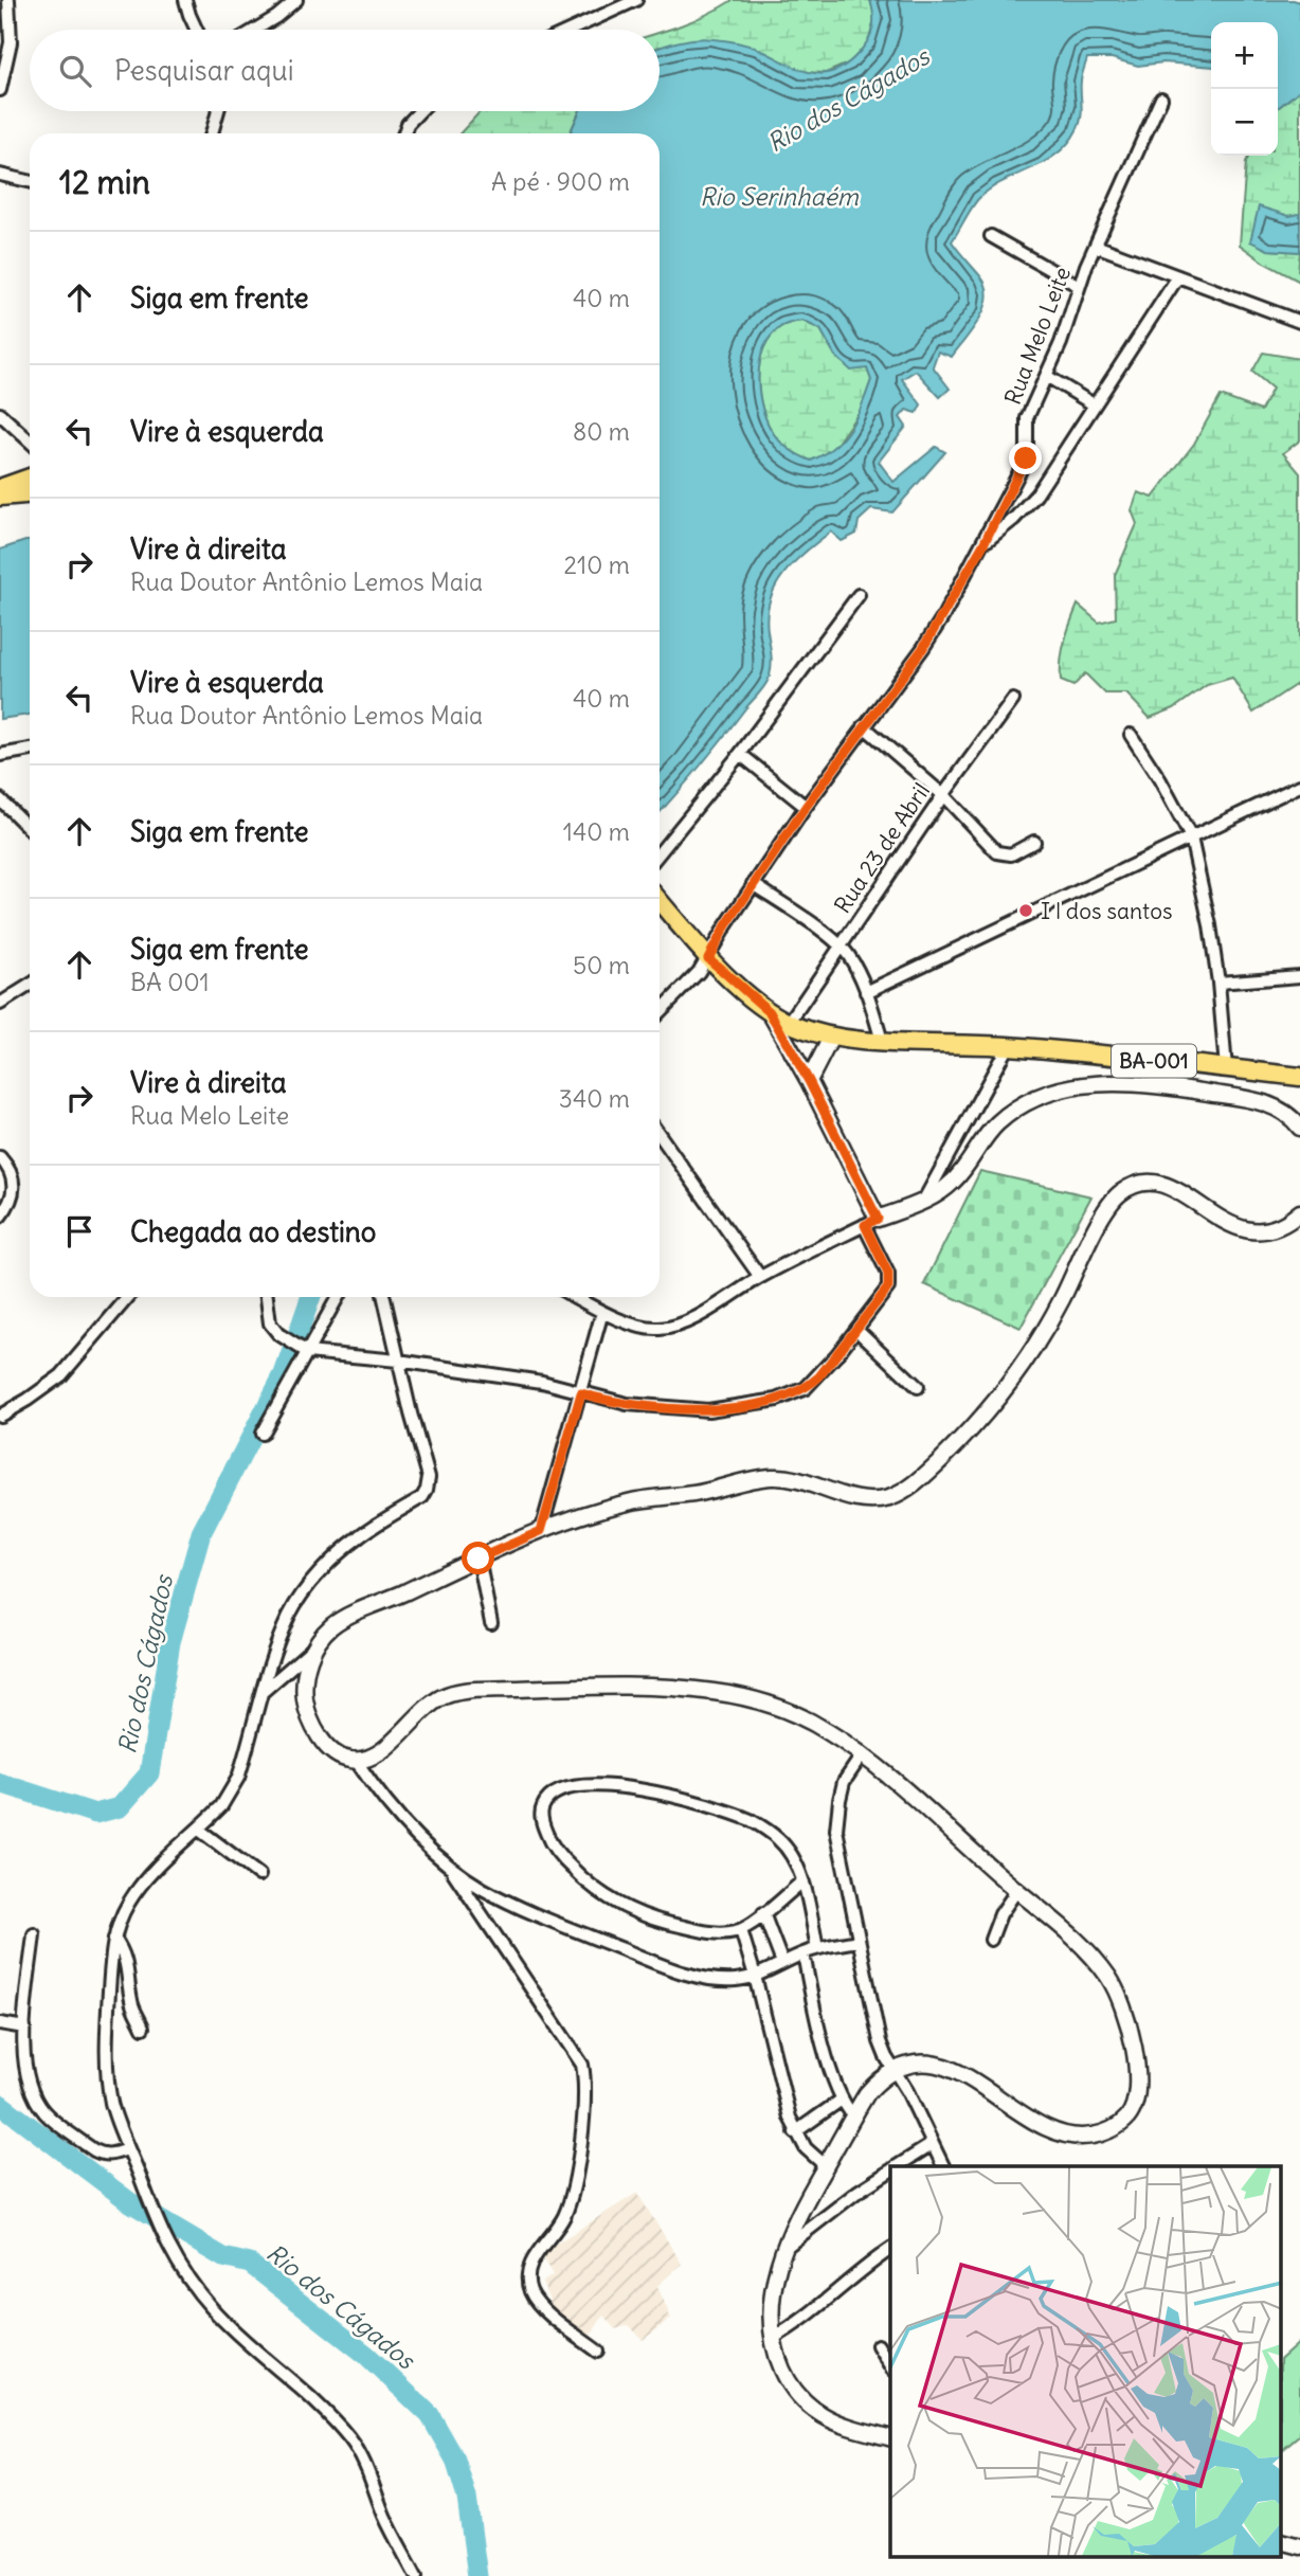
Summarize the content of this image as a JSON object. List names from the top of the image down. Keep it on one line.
{"streets":{"main road":["BA-001"],"street":["Rua Melo Leite","Rua 23 de Abril"]},"crossings":[["Rua Melo Leite","BA-001"],["Rua 23 de Abril","BA-001"]],"water":["Rio dos Cágados","Rio Serinhaém"],"places":["I l dos santos"],"page":{"map_buttons":["+","−"],"search":"Pesquisar aqui","heading":["12 min","A pé · 900 m"],"list":[["Siga em frente","40 m"],["Vire à esquerda","80 m"],["Vire à direita","Rua Doutor Antônio Lemos Maia","210 m"],["Vire à esquerda","Rua Doutor Antônio Lemos Maia","40 m"],["Siga em frente","140 m"],["Siga em frente","BA 001","50 m"],["Vire à direita","Rua Melo Leite","340 m"],"Chegada ao destino"]}}
